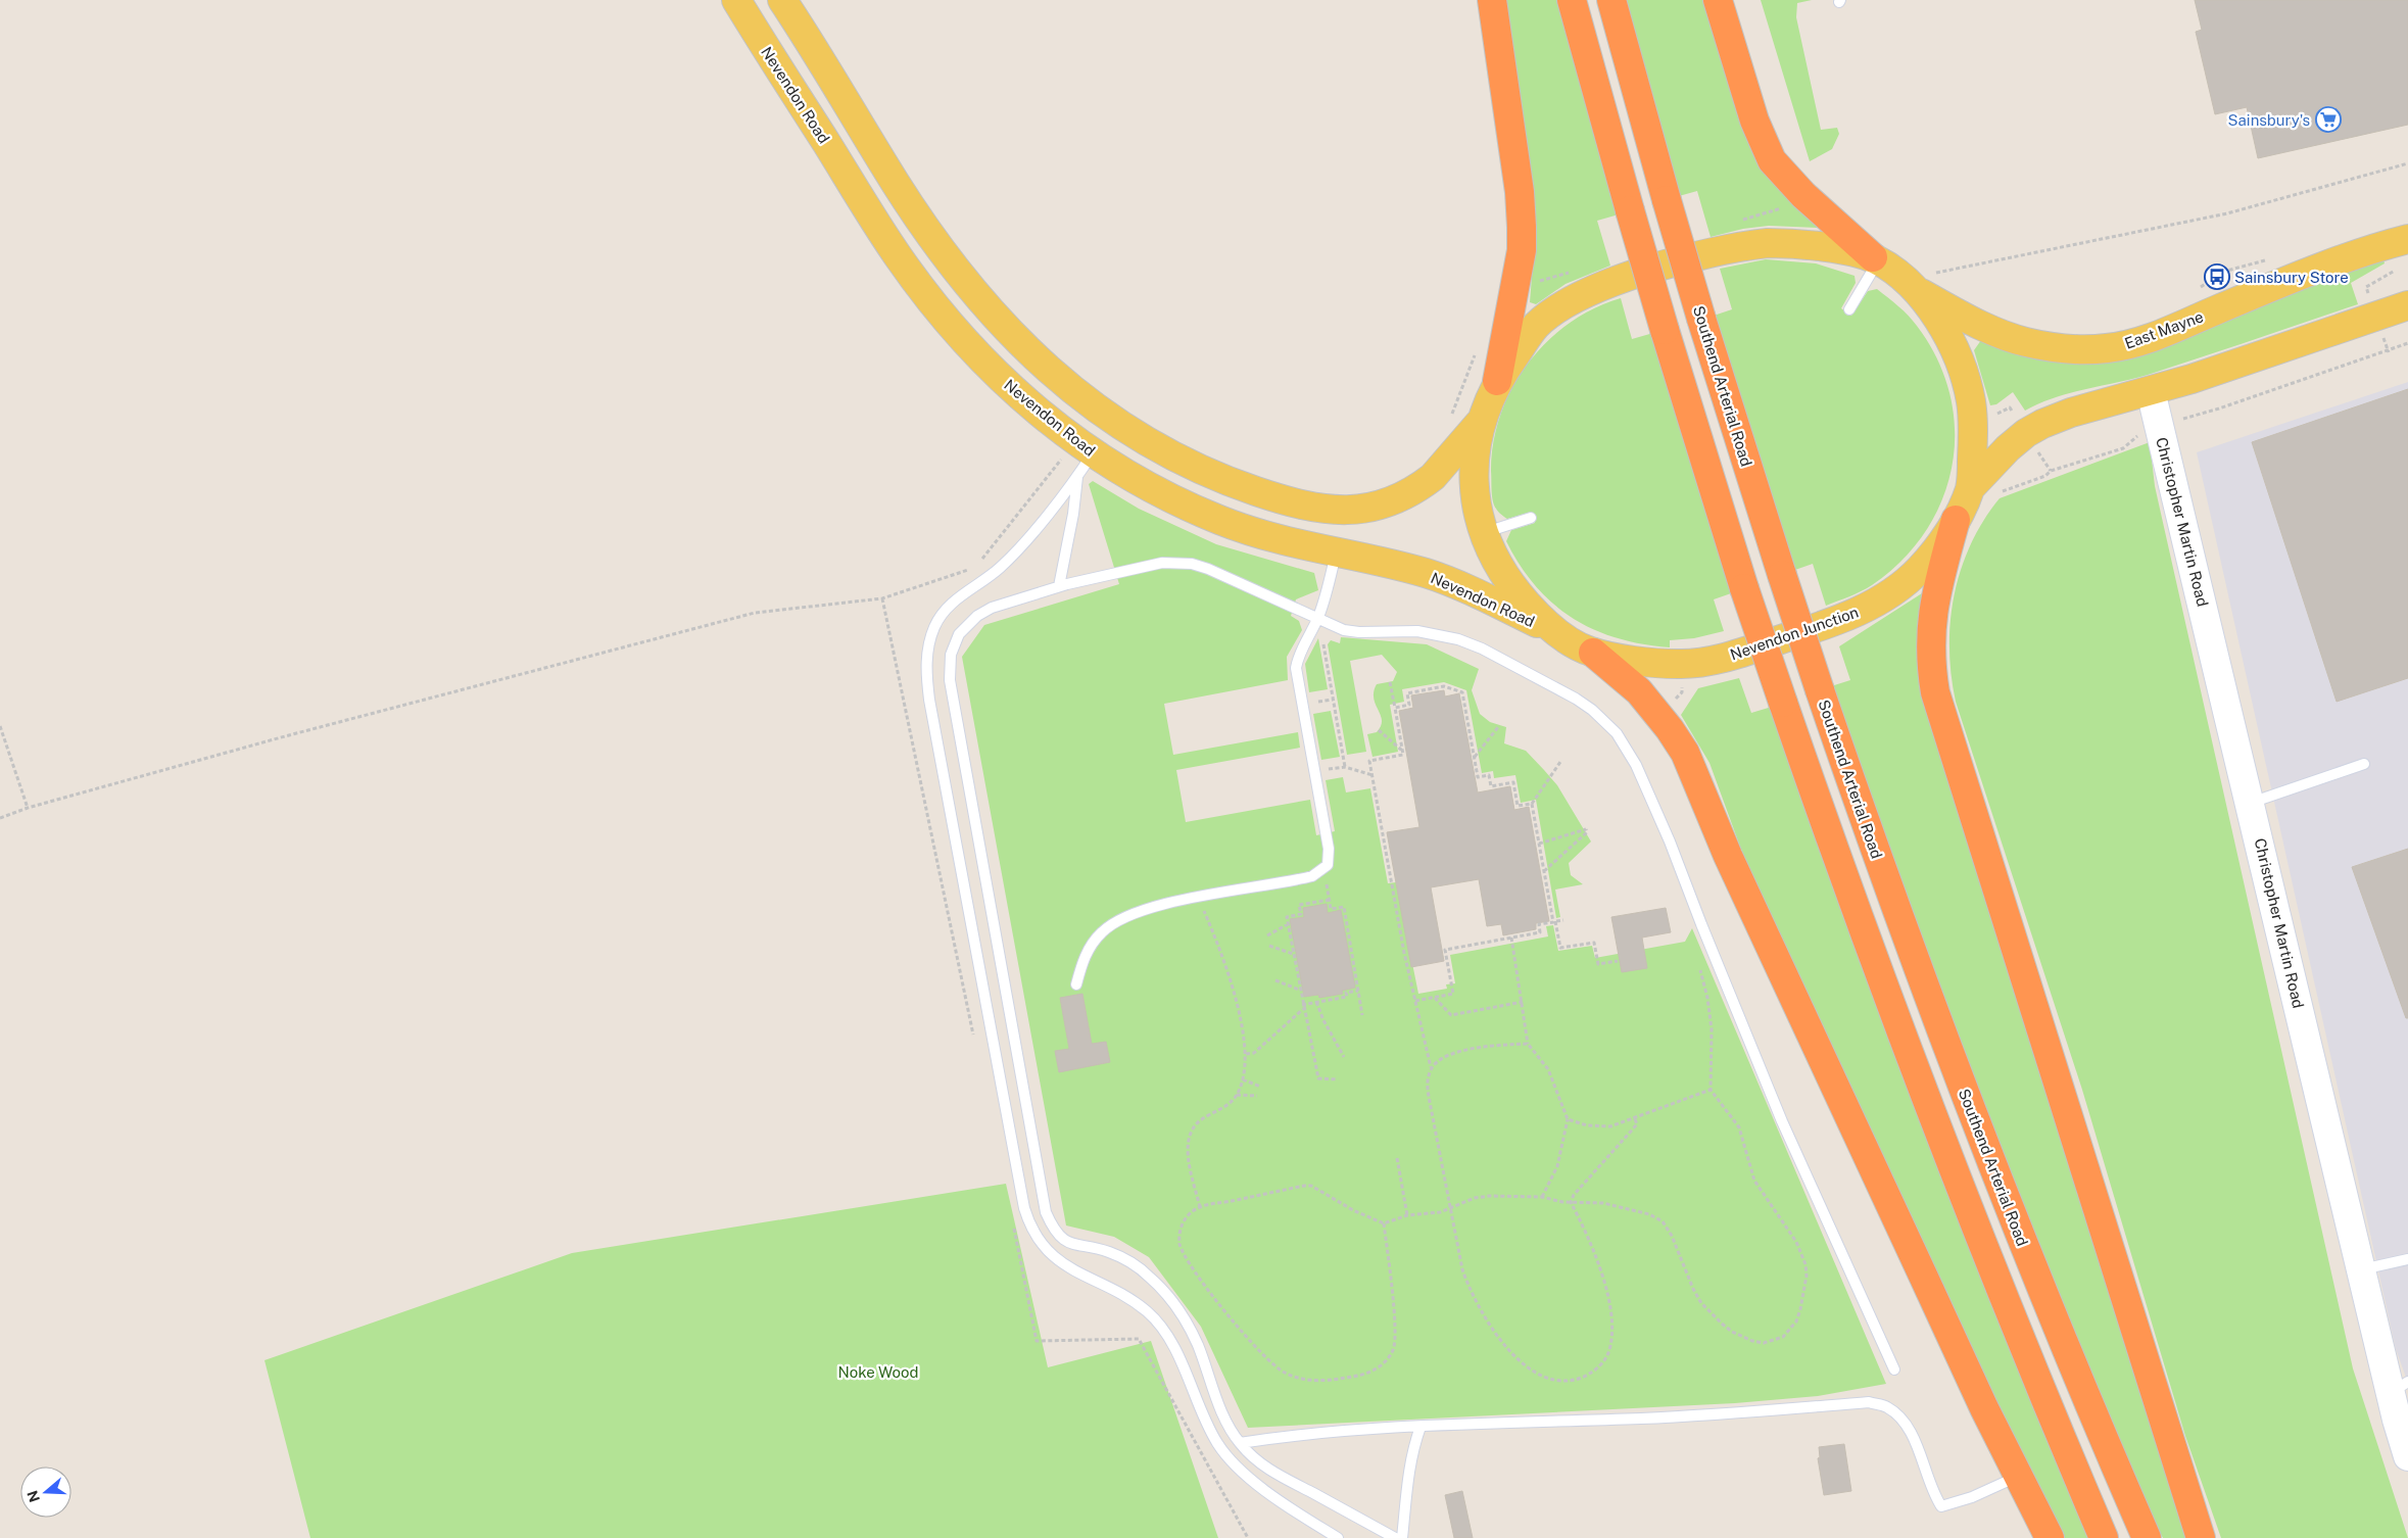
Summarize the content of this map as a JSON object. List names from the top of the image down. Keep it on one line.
{"streets":{"highway":["Southend Arterial Road"],"main road":["Nevendon Road","East Mayne","Nevendon Junction"],"street":["Christopher Martin Road"]},"crossings":[["Nevendon Road","Nevendon Junction"],["East Mayne","Nevendon Junction"]],"parks":["Noke Wood"],"places":{"supermarket":["Sainsbury's"],"bus stop":["Sainsbury Store"]},"north":"left"}
